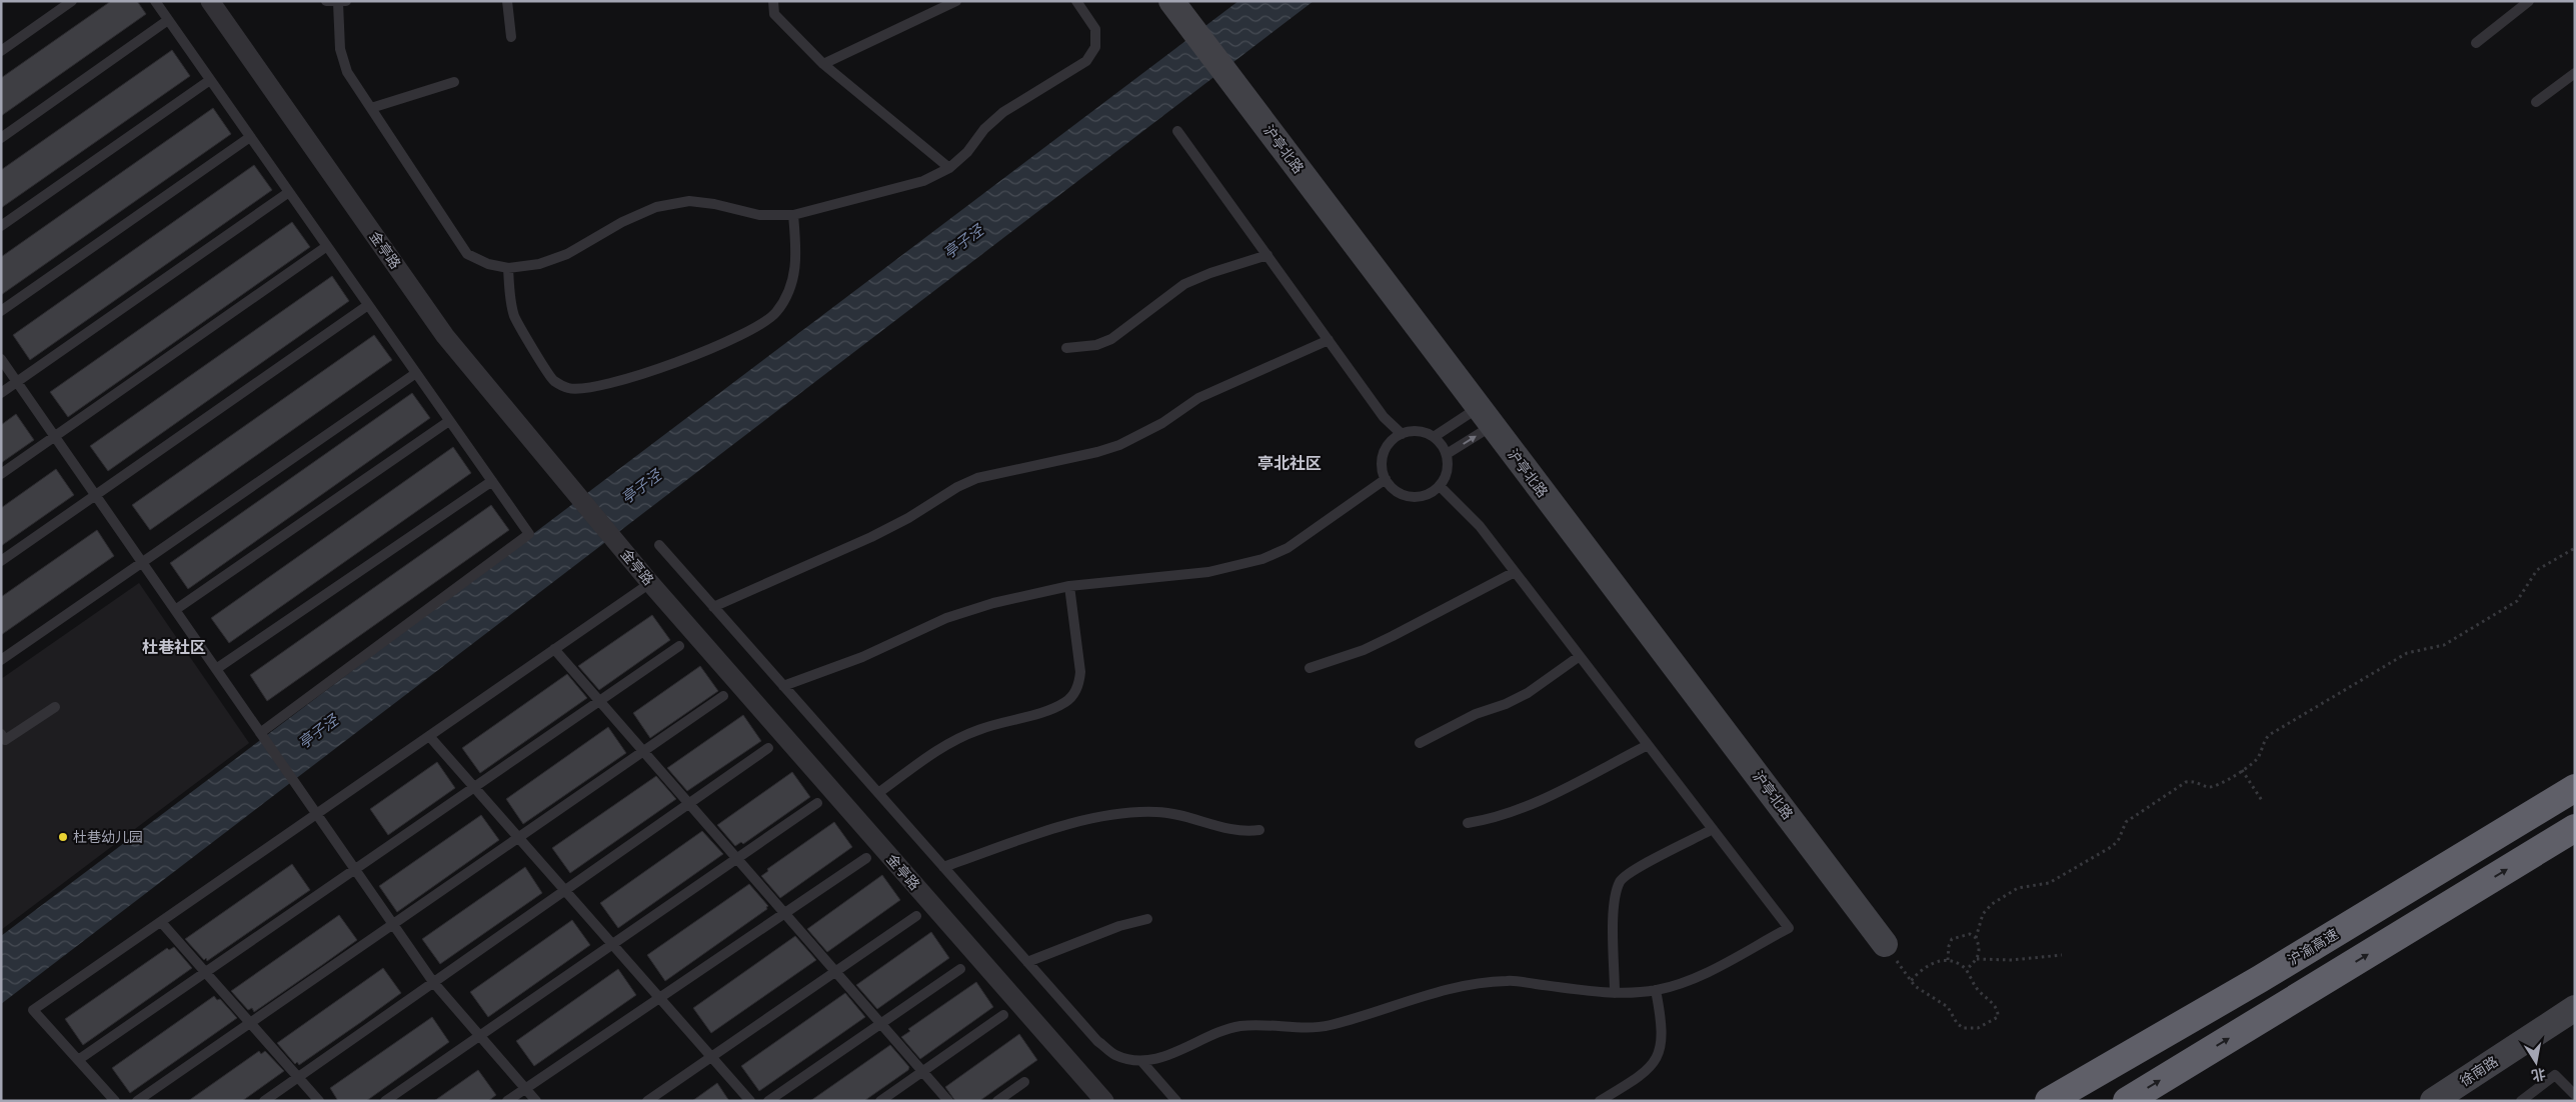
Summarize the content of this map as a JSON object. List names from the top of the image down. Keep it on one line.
{"streets":{"highway":["沪渝高速"],"street":["沪亭北路","金亭路","徐南路"]},"districts":["亭北社区","杜巷社区"],"water":["亭子泾"],"places":["杜巷幼儿园"],"north":"bottom"}
